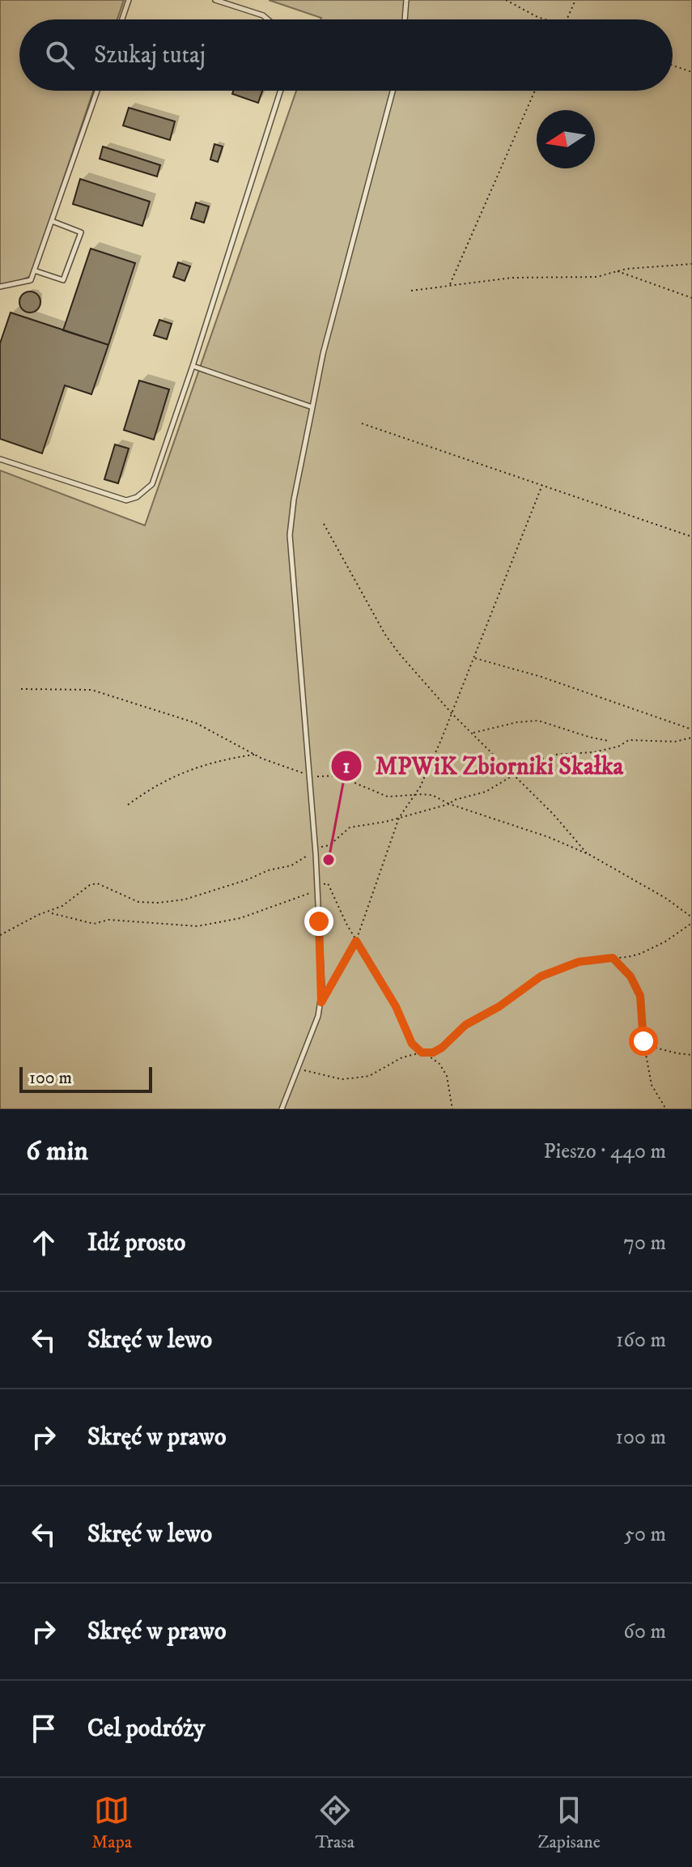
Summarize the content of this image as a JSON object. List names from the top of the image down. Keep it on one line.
{"places":["MPWiK Zbiorniki Skałka"],"scale_bar":"100 m","north":"left","page":{"search":"Szukaj tutaj","scale":"100 m","heading":["6 min","Pieszo · 440 m"],"list":[["Idź prosto","70 m"],["Skręć w lewo","160 m"],["Skręć w prawo","100 m"],["Skręć w lewo","50 m"],["Skręć w prawo","60 m"],"Cel podróży"],"nav":["Mapa","Trasa","Zapisane"]}}
